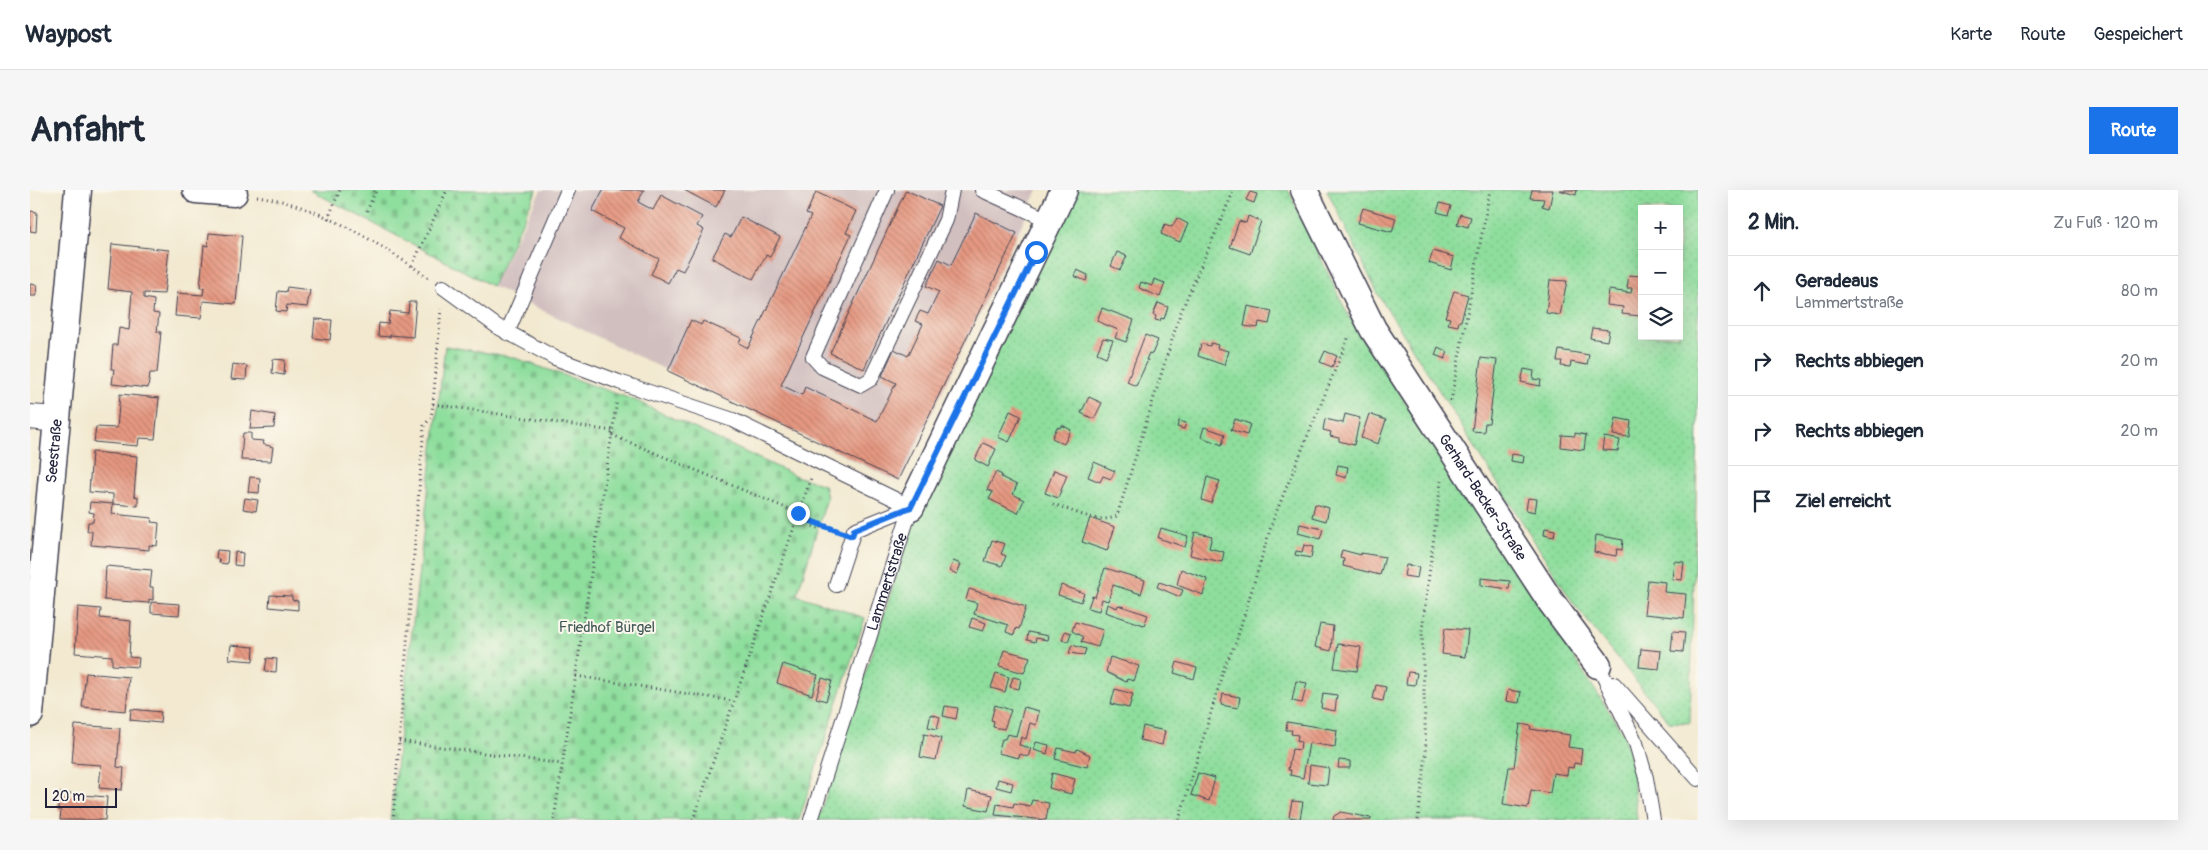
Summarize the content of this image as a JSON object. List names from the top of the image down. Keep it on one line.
{"streets":{"street":["Seestraße","Gerhard-Becker-Straße","Lammertstraße"]},"parks":["Friedhof Bürgel"],"scale_bar":"20 m","page":{"header":"Waypost","nav":["Karte","Route","Gespeichert"],"buttons":"Route","title":"Anfahrt","heading":["2 Min.","Zu Fuß · 120 m"],"map_buttons":["+","−"],"list":[["Geradeaus","Lammertstraße","80 m"],["Rechts abbiegen","20 m"],["Rechts abbiegen","20 m"],"Ziel erreicht"],"scale":"20 m"}}
